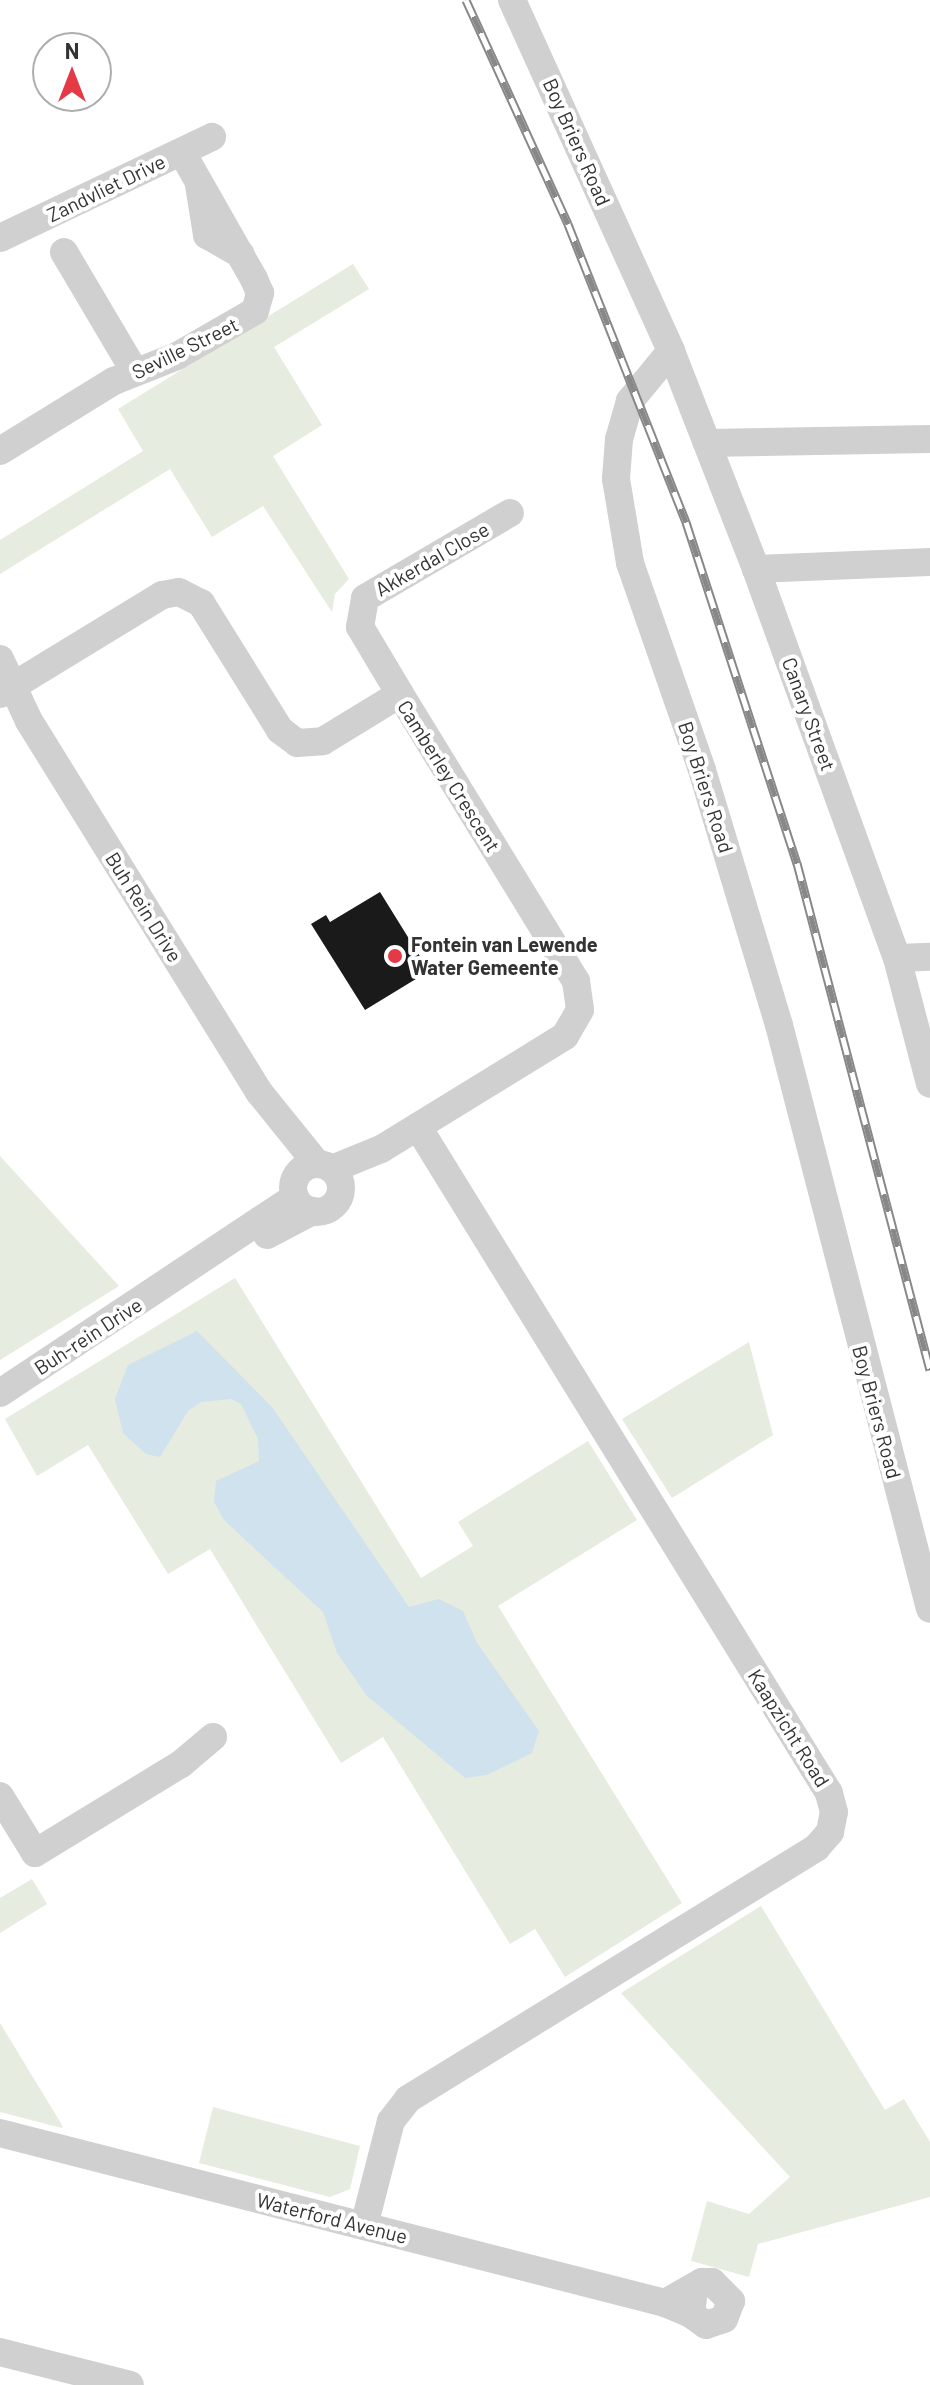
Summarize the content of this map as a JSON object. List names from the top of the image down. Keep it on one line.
{"streets":{"street":["Boy Briers Road","Zandvliet Drive","Seville Street","Akkerdal Close","Canary Street","Camberley Crescent","Buh Rein Drive","Buh-rein Drive","Kaapzicht Road","Waterford Avenue"]},"crossings":[["Boy Briers Road","Canary Street"],["Zandvliet Drive","Seville Street"],["Akkerdal Close","Camberley Crescent"],["Camberley Crescent","Buh Rein Drive"],["Camberley Crescent","Kaapzicht Road"],["Buh Rein Drive","Buh-rein Drive"],["Kaapzicht Road","Waterford Avenue"]],"places":["Fontein van Lewende Water Gemeente"],"north":"top"}
